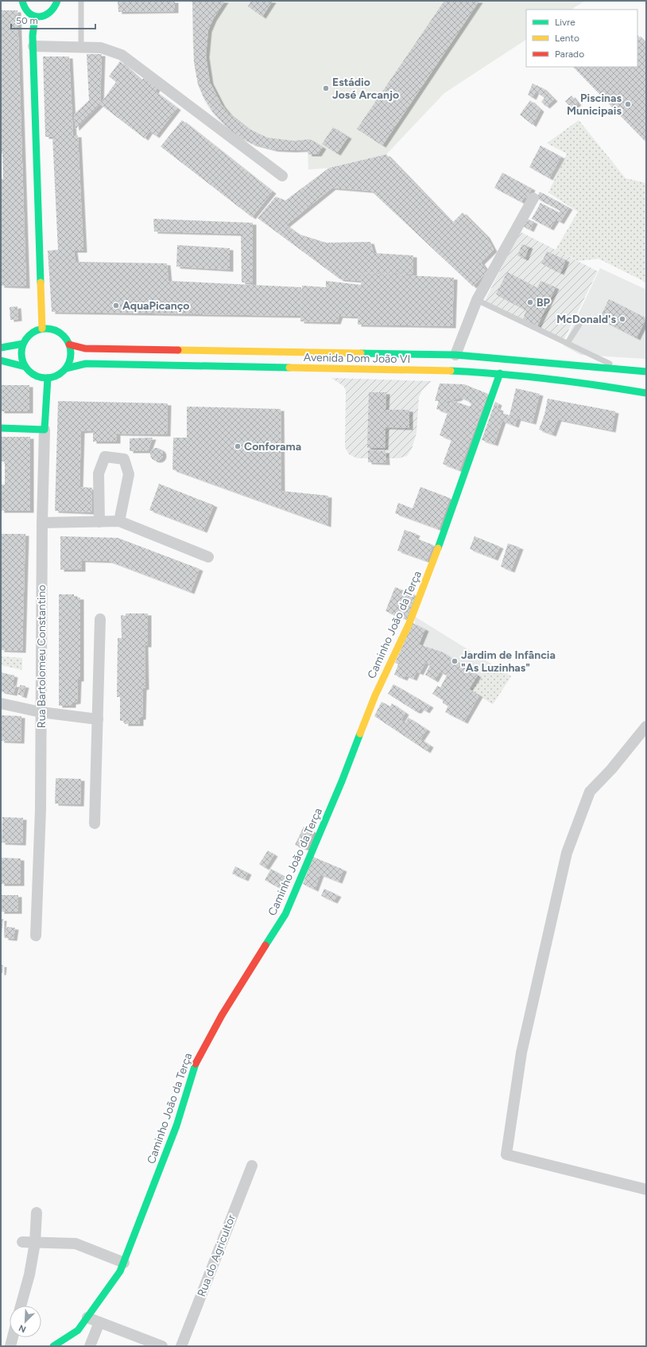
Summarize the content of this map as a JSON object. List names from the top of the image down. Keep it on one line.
{"streets":{"street":["Avenida Dom João VI","Caminho João da Terça","Rua Bartolomeu Constantino","Rua do Agricultor"]},"crossings":[["Avenida Dom João VI","Caminho João da Terça"],["Avenida Dom João VI","Rua Bartolomeu Constantino"]],"places":["Estádio José Arcanjo","Piscinas Municipais","BP","AquaPicanço","McDonald's","Conforama","Jardim de Infância \"As Luzinhas\""],"legend":["Livre","Lento","Parado"],"scale_bar":"50 m","north":"bottom left"}
